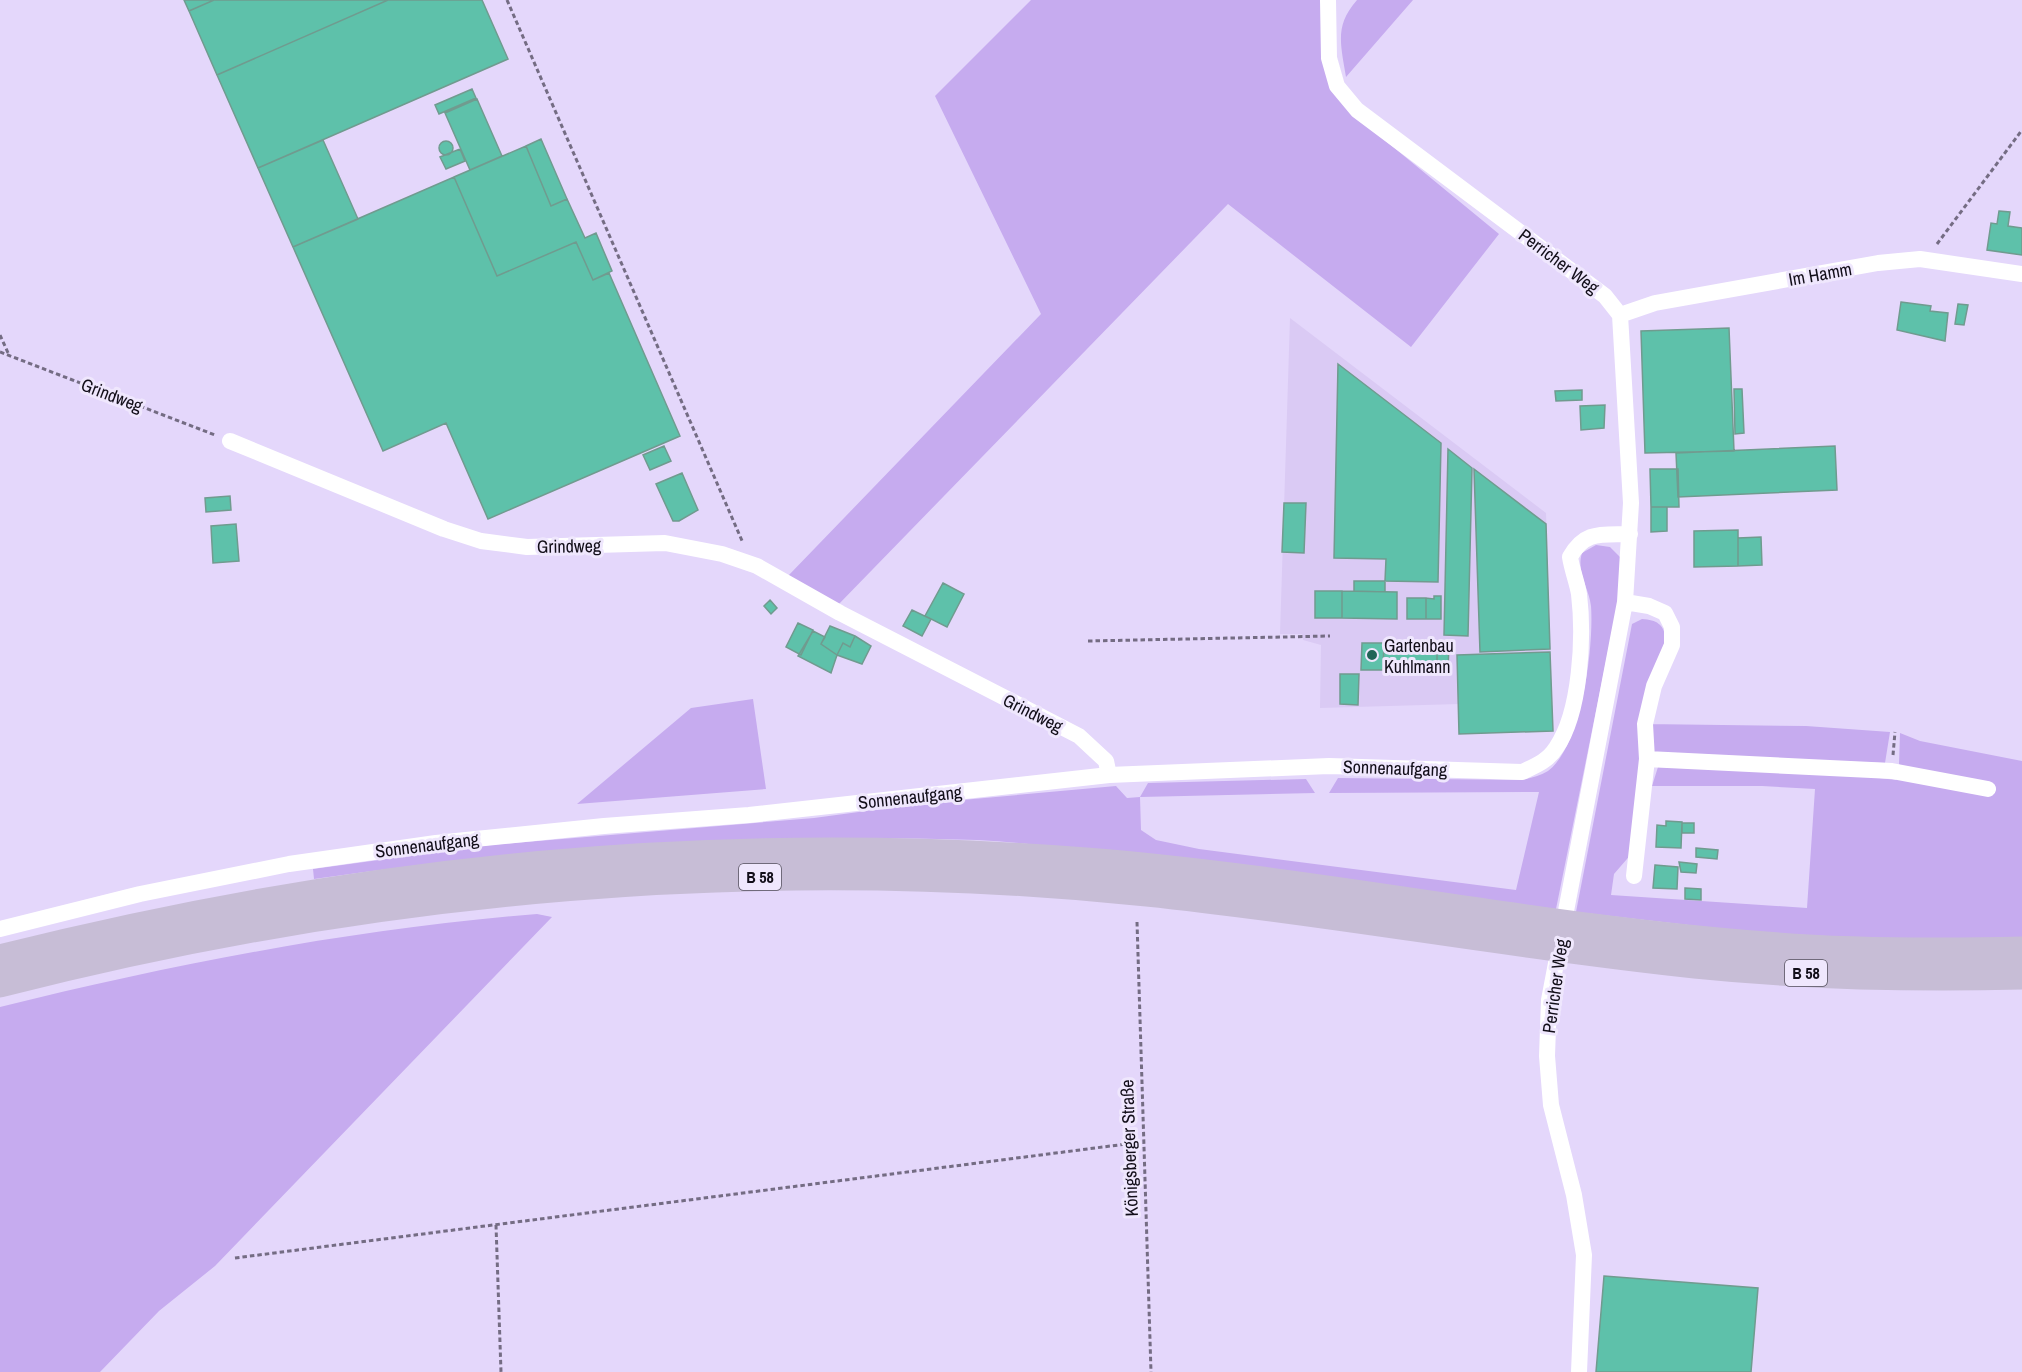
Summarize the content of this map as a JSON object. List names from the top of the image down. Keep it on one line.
{"streets":{"main road":["B 58"],"street":["Perricher Weg","Im Hamm","Grindweg","Sonnenaufgang"],"path":["Königsberger Straße"]},"crossings":[["Perricher Weg","Im Hamm"],["Perricher Weg","Sonnenaufgang"],["Grindweg","Sonnenaufgang"]],"places":["Gartenbau Kuhlmann"]}
